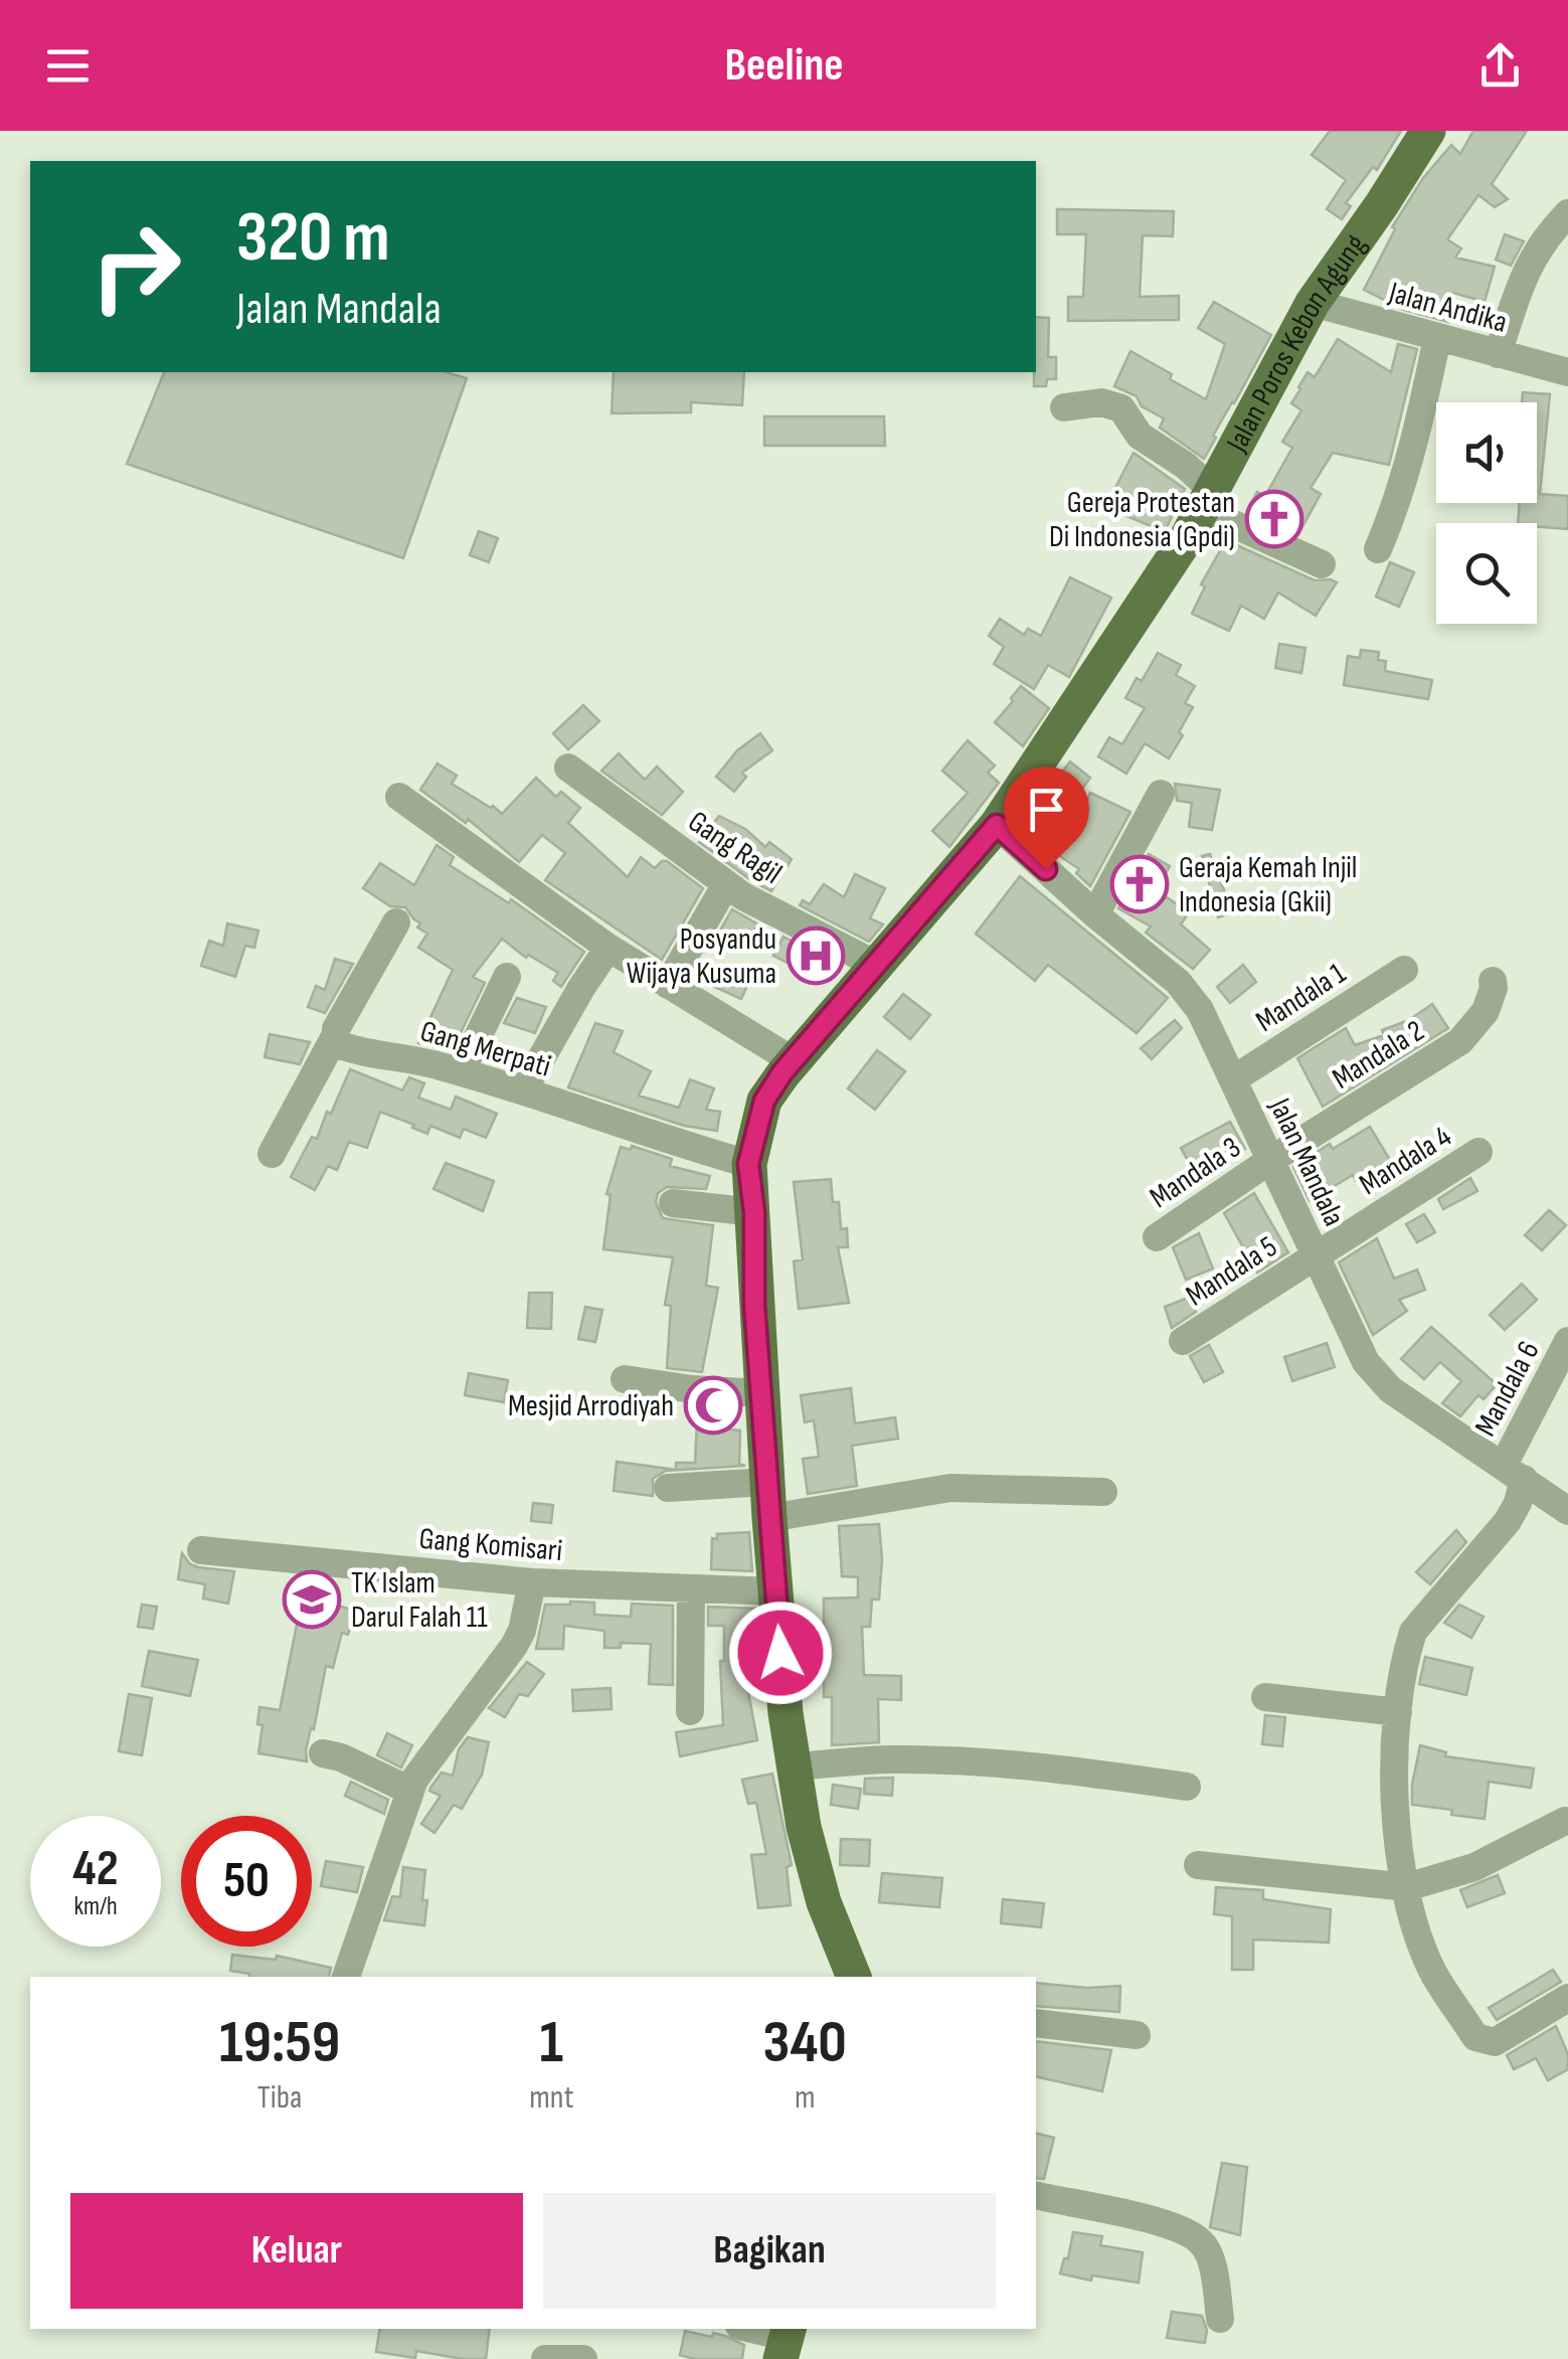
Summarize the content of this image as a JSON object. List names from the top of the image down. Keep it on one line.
{"streets":{"main road":["Jalan Poros Kebon Agung"],"street":["Jalan Andika","Gang Ragil","Mandala 1","Gang Merpati","Mandala 2","Mandala 4","Jalan Mandala","Mandala 3","Mandala 5","Mandala 6","Gang Komisari"]},"crossings":[["Jalan Andika","Jalan Poros Kebon Agung"],["Jalan Poros Kebon Agung","Gang Ragil"],["Jalan Poros Kebon Agung","Gang Merpati"],["Jalan Poros Kebon Agung","Jalan Mandala"],["Jalan Poros Kebon Agung","Gang Komisari"],["Mandala 1","Jalan Mandala"],["Mandala 2","Jalan Mandala"],["Mandala 2","Mandala 3"],["Mandala 4","Jalan Mandala"],["Mandala 4","Mandala 5"],["Jalan Mandala","Mandala 3"],["Jalan Mandala","Mandala 5"],["Jalan Mandala","Mandala 6"]],"places":{"church":["Gereja Protestan Di Indonesia (Gpdi)","Geraja Kemah Injil Indonesia (Gkii)"],"hospital":["Posyandu Wijaya Kusuma"],"mosque":["Mesjid Arrodiyah"],"school or university":["TK Islam Darul Falah 11"]},"page":{"header":"Beeline","turn":["320 m","Jalan Mandala"],"speed":"42 km/h","limit":"50","eta":["19:59","Tiba","1","mnt","340","m"],"buttons":["Keluar","Bagikan"]}}
